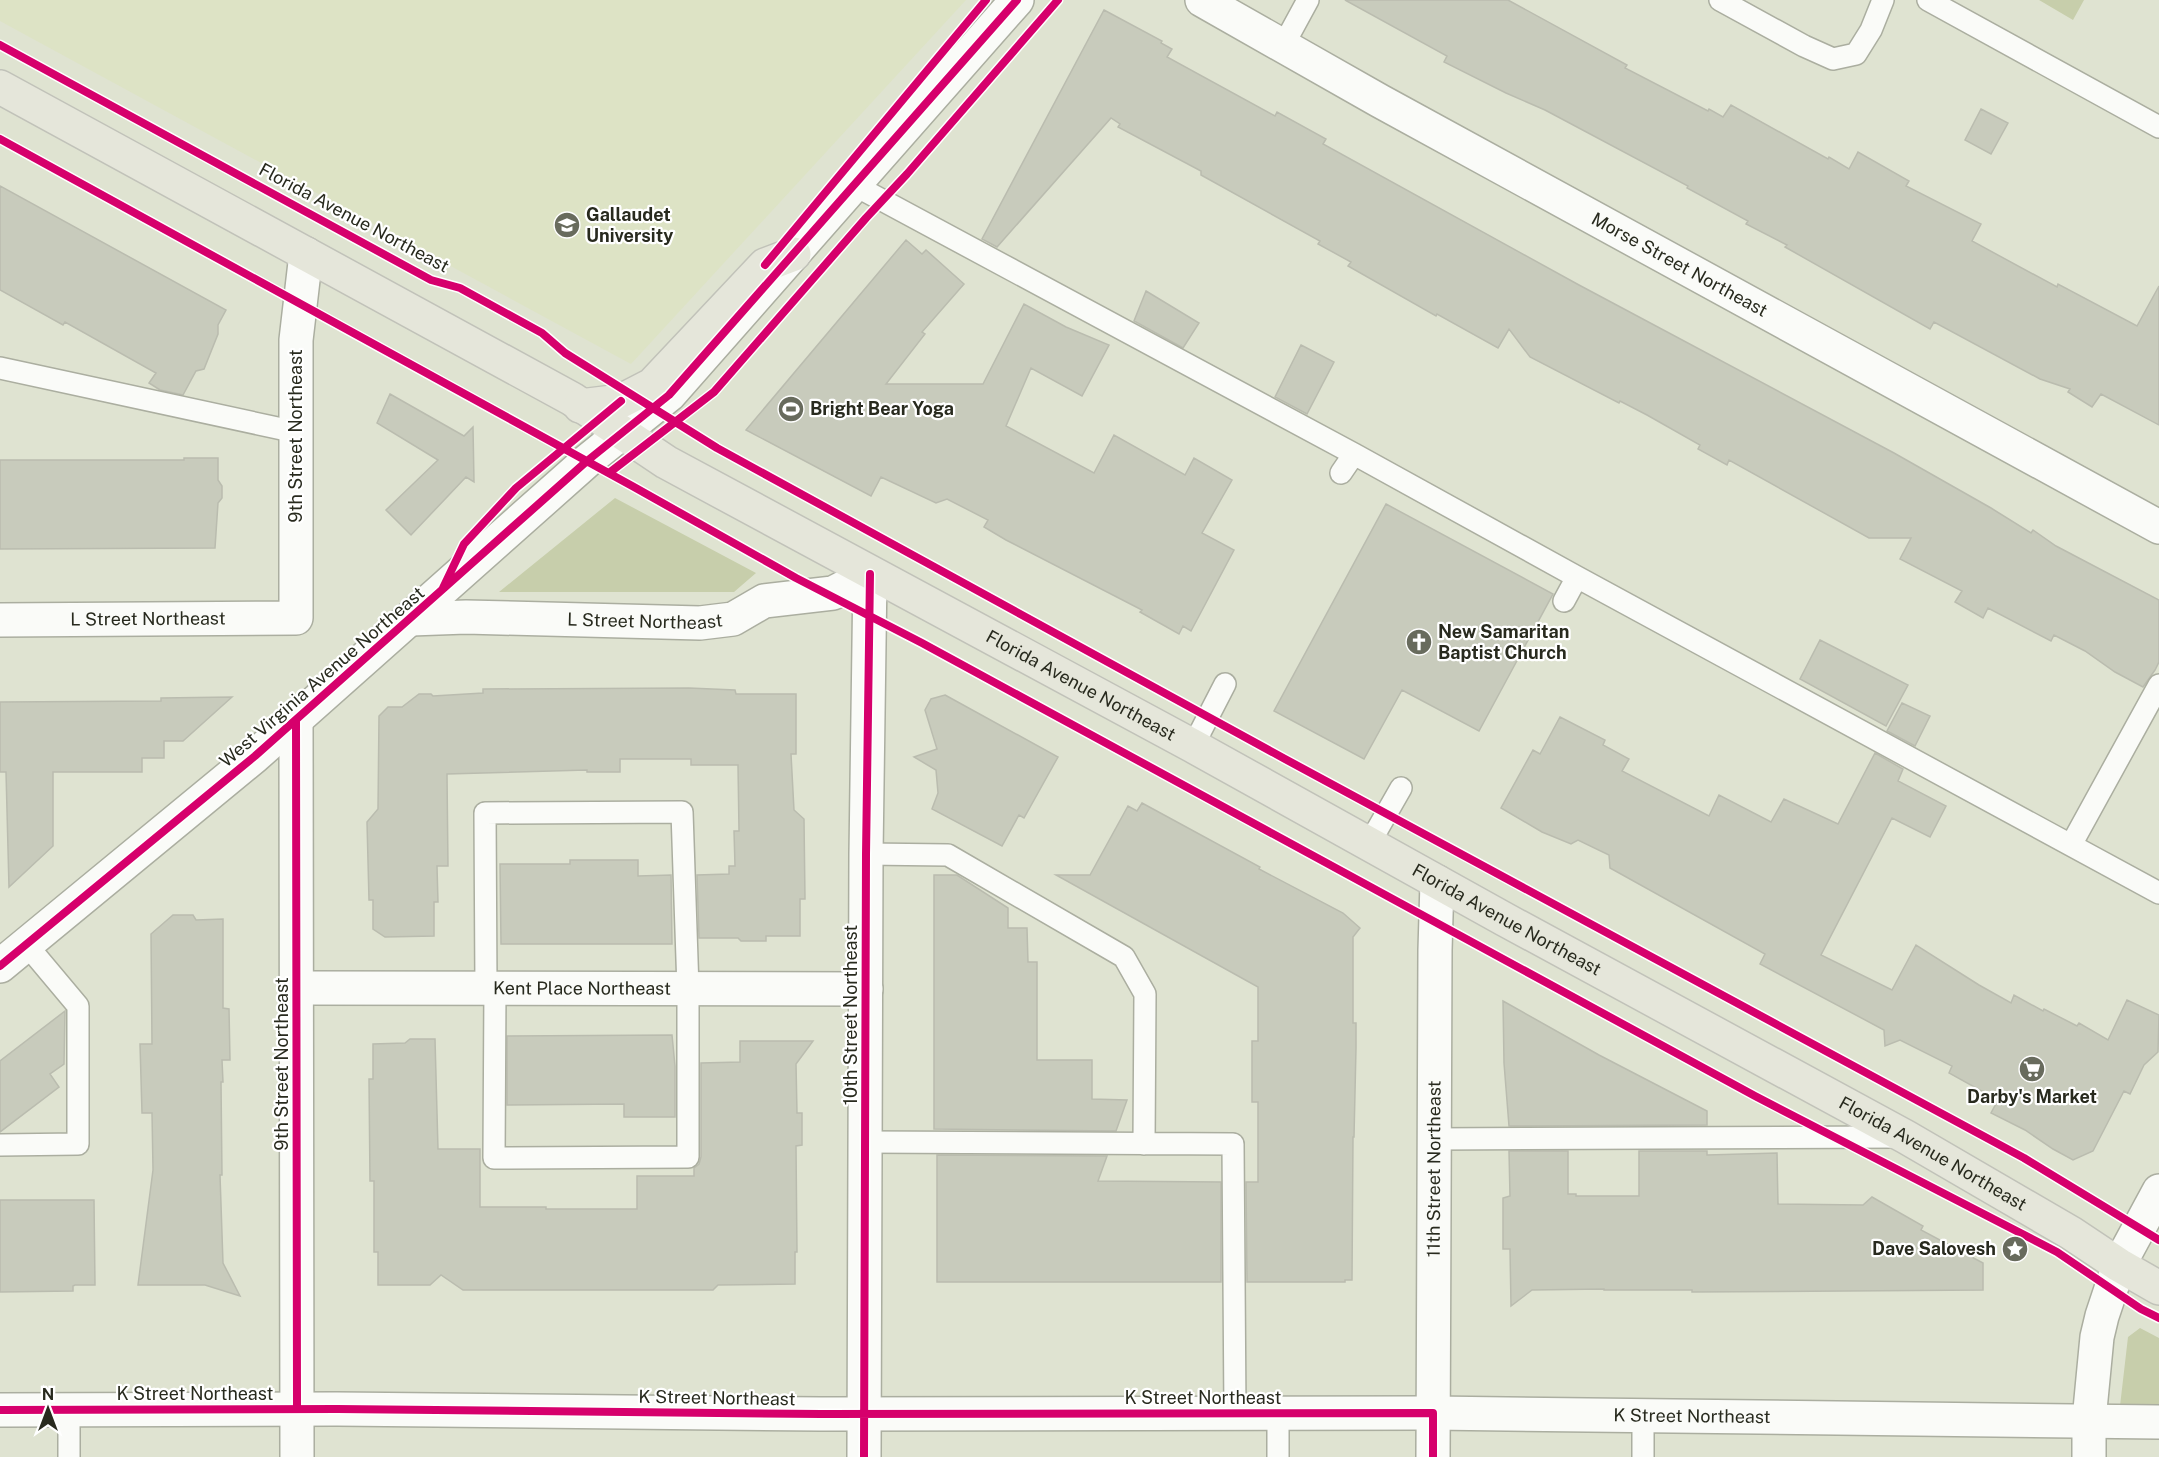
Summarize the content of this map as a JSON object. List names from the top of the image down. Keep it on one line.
{"streets":{"main road":["Florida Avenue Northeast"],"street":["Morse Street Northeast","9th Street Northeast","L Street Northeast","West Virginia Avenue Northeast","Kent Place Northeast","10th Street Northeast","11th Street Northeast","K Street Northeast"]},"crossings":[["Florida Avenue Northeast","9th Street Northeast"],["Florida Avenue Northeast","L Street Northeast"],["Florida Avenue Northeast","West Virginia Avenue Northeast"],["Florida Avenue Northeast","10th Street Northeast"],["Florida Avenue Northeast","11th Street Northeast"],["9th Street Northeast","L Street Northeast"],["9th Street Northeast","West Virginia Avenue Northeast"],["9th Street Northeast","Kent Place Northeast"],["9th Street Northeast","K Street Northeast"],["L Street Northeast","West Virginia Avenue Northeast"],["L Street Northeast","10th Street Northeast"],["Kent Place Northeast","10th Street Northeast"],["10th Street Northeast","K Street Northeast"],["11th Street Northeast","K Street Northeast"]],"places":{"school or university":["Gallaudet University"],"sports":["Bright Bear Yoga"],"church":["New Samaritan Baptist Church"],"supermarket":["Darby's Market"],"place":["Dave Salovesh"]},"north":"top"}
